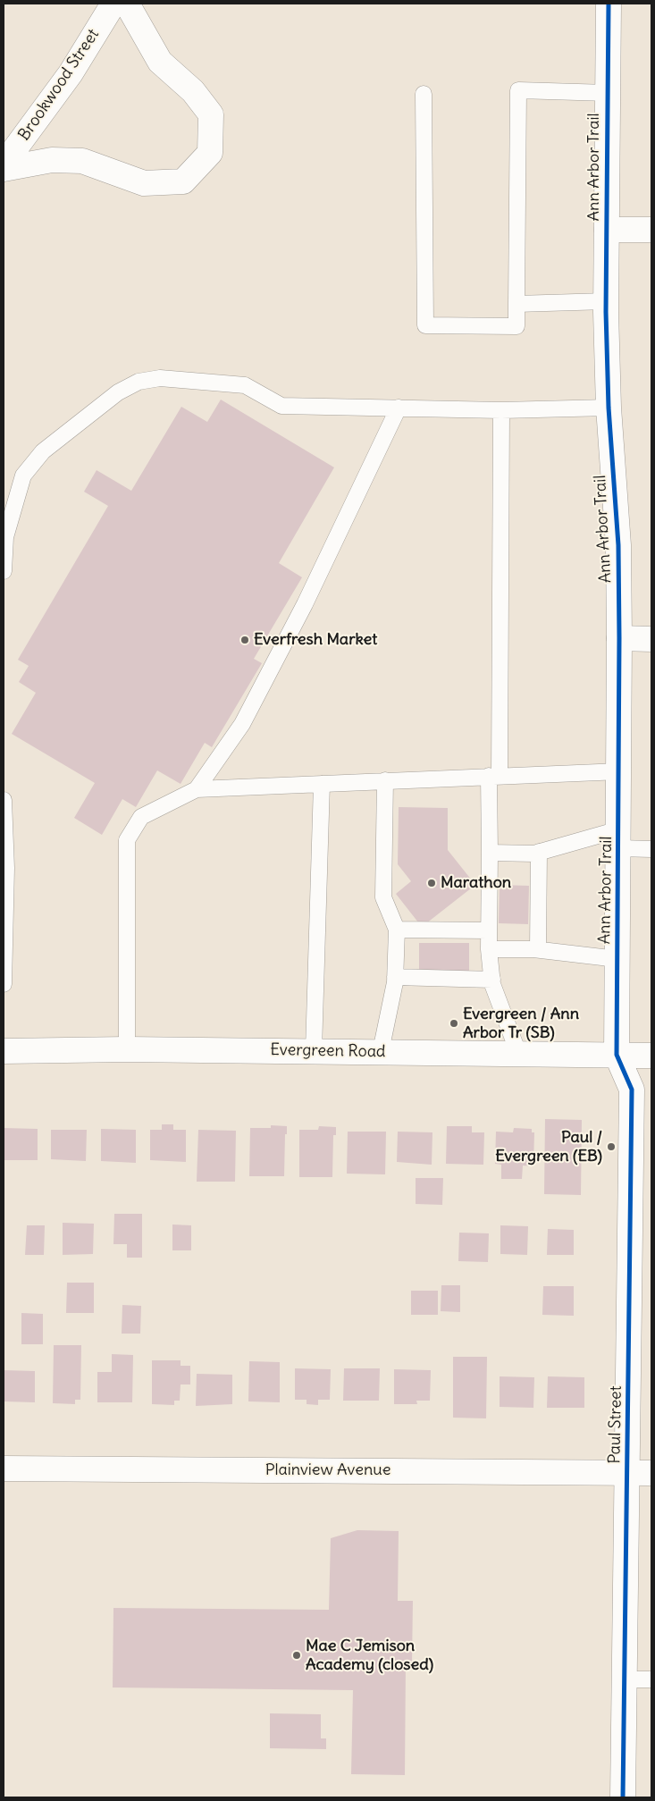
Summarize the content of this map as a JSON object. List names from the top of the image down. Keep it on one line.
{"streets":{"street":["Brookwood Street","Ann Arbor Trail","Evergreen Road","Paul Street","Plainview Avenue"]},"crossings":[["Ann Arbor Trail","Evergreen Road"],["Ann Arbor Trail","Paul Street"],["Evergreen Road","Paul Street"],["Paul Street","Plainview Avenue"]],"places":["Everfresh Market","Marathon","Evergreen / Ann Arbor Tr (SB)","Paul / Evergreen (EB)","Mae C Jemison Academy (closed)"]}
